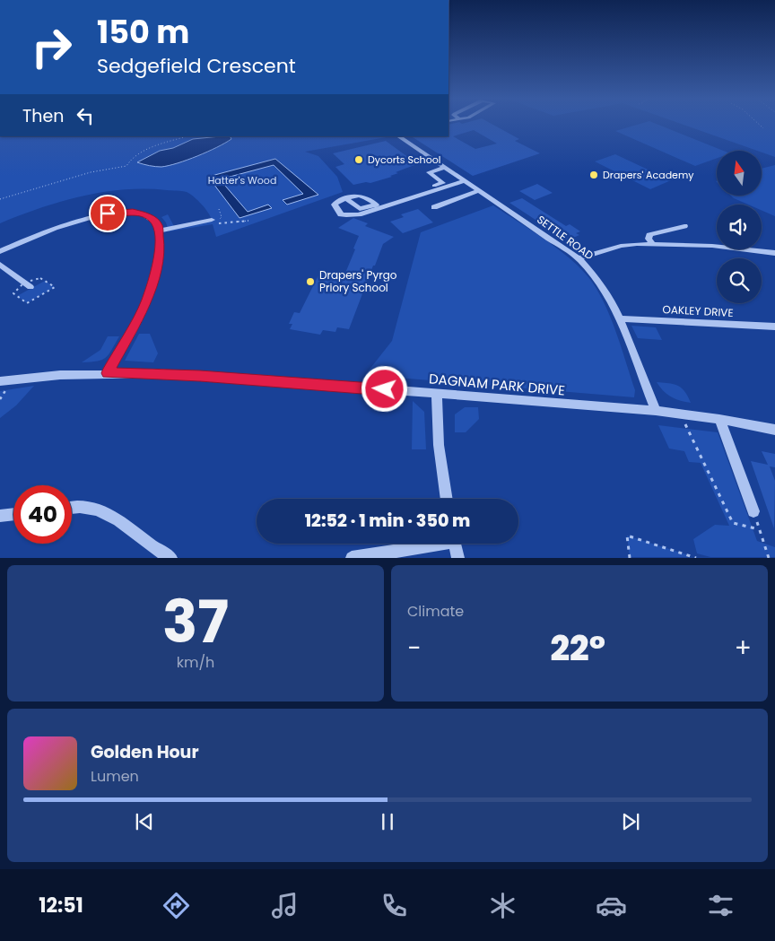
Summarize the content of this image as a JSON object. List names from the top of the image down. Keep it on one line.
{"streets":{"street":["SETTLE ROAD","OAKLEY DRIVE","DAGNAM PARK DRIVE"]},"crossings":[["SETTLE ROAD","OAKLEY DRIVE"],["SETTLE ROAD","DAGNAM PARK DRIVE"]],"parks":["Hatter's Wood"],"places":["Dycorts School","Drapers' Academy","Drapers' Pyrgo Priory School"],"north":"top","page":{"turn":["150 m","Sedgefield Crescent"],"then":"Then","limit":"40","trip":"12:52 · 1 min · 350 m","tile":[["37","km/h"],"Climate"],"heat":["−","22°","+"],"song":["Golden Hour","Lumen"],"tabs":"12:51"}}
